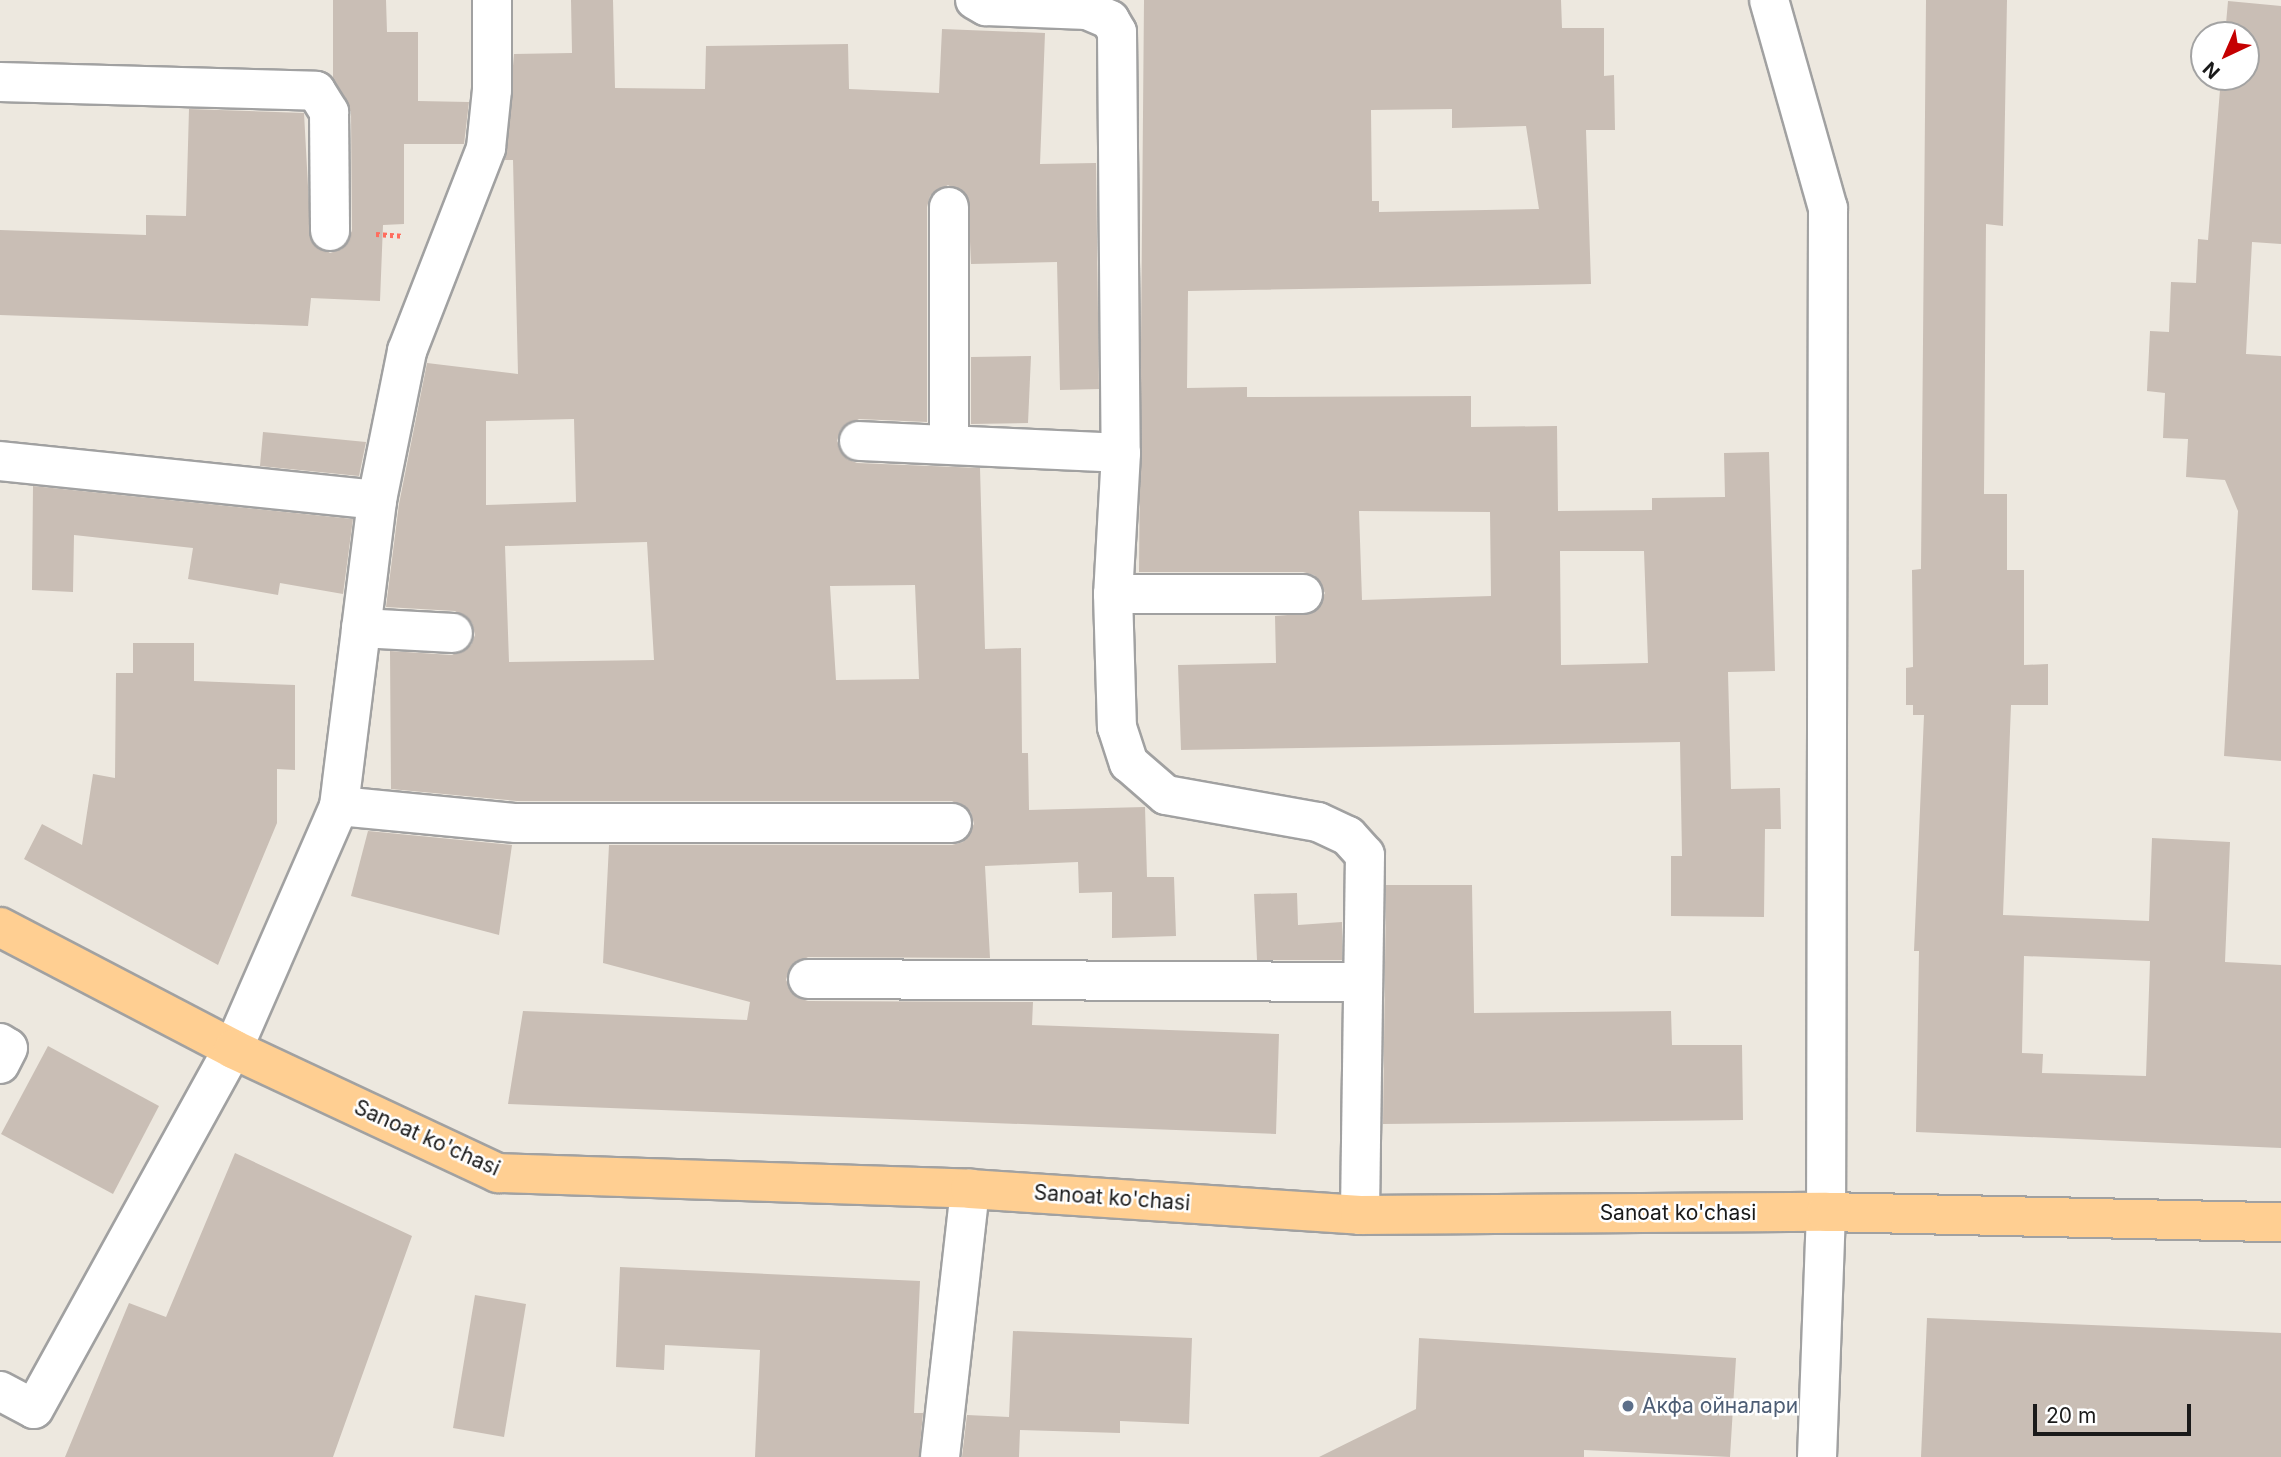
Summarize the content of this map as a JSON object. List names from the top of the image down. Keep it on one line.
{"streets":{"main road":["Sanoat ko'chasi"]},"places":["Акфа ойналари"],"scale_bar":"20 m","north":"bottom left"}
